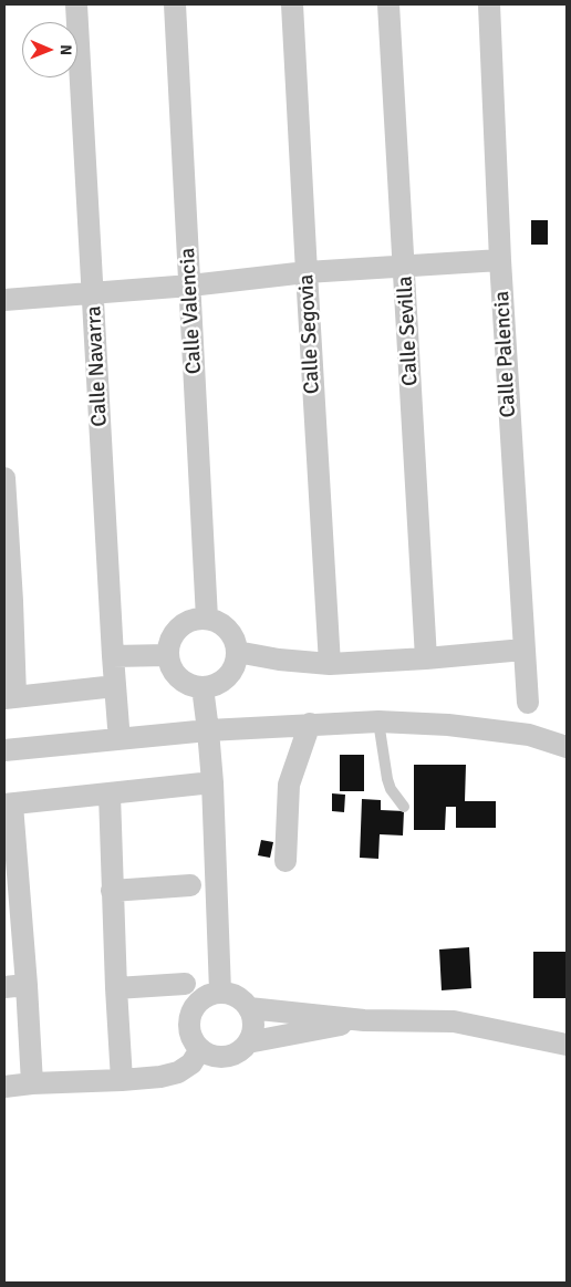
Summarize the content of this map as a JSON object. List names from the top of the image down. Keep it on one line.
{"streets":{"street":["Calle Valencia","Calle Sevilla","Calle Segovia","Calle Palencia","Calle Navarra"]},"north":"right"}
